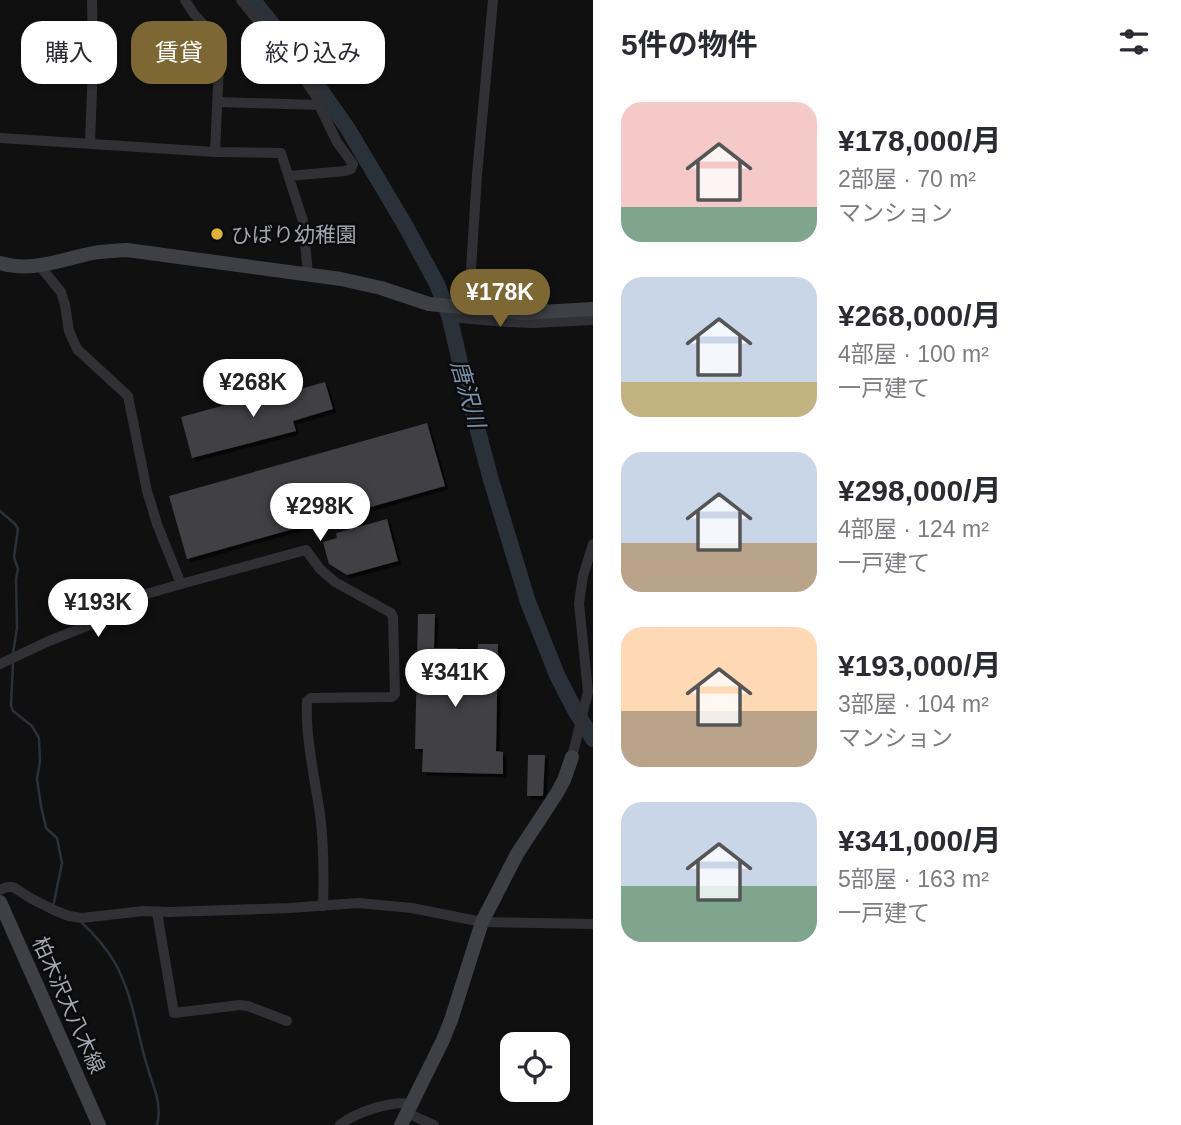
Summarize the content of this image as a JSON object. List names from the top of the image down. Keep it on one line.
{"streets":{"street":["柏木沢大八木線"]},"water":["唐沢川"],"places":["ひばり幼稚園"],"page":{"heading":"5件の物件","chip":["購入","賃貸","絞り込み"],"list":[{"name":"¥178,000/月","note":"2部屋 · 70 m² · マンション"},{"name":"¥268,000/月","note":"4部屋 · 100 m² · 一戸建て"},{"name":"¥298,000/月","note":"4部屋 · 124 m² · 一戸建て"},{"name":"¥193,000/月","note":"3部屋 · 104 m² · マンション"},{"name":"¥341,000/月","note":"5部屋 · 163 m² · 一戸建て"}],"price":["¥178K","¥268K","¥298K","¥193K","¥341K"]}}
